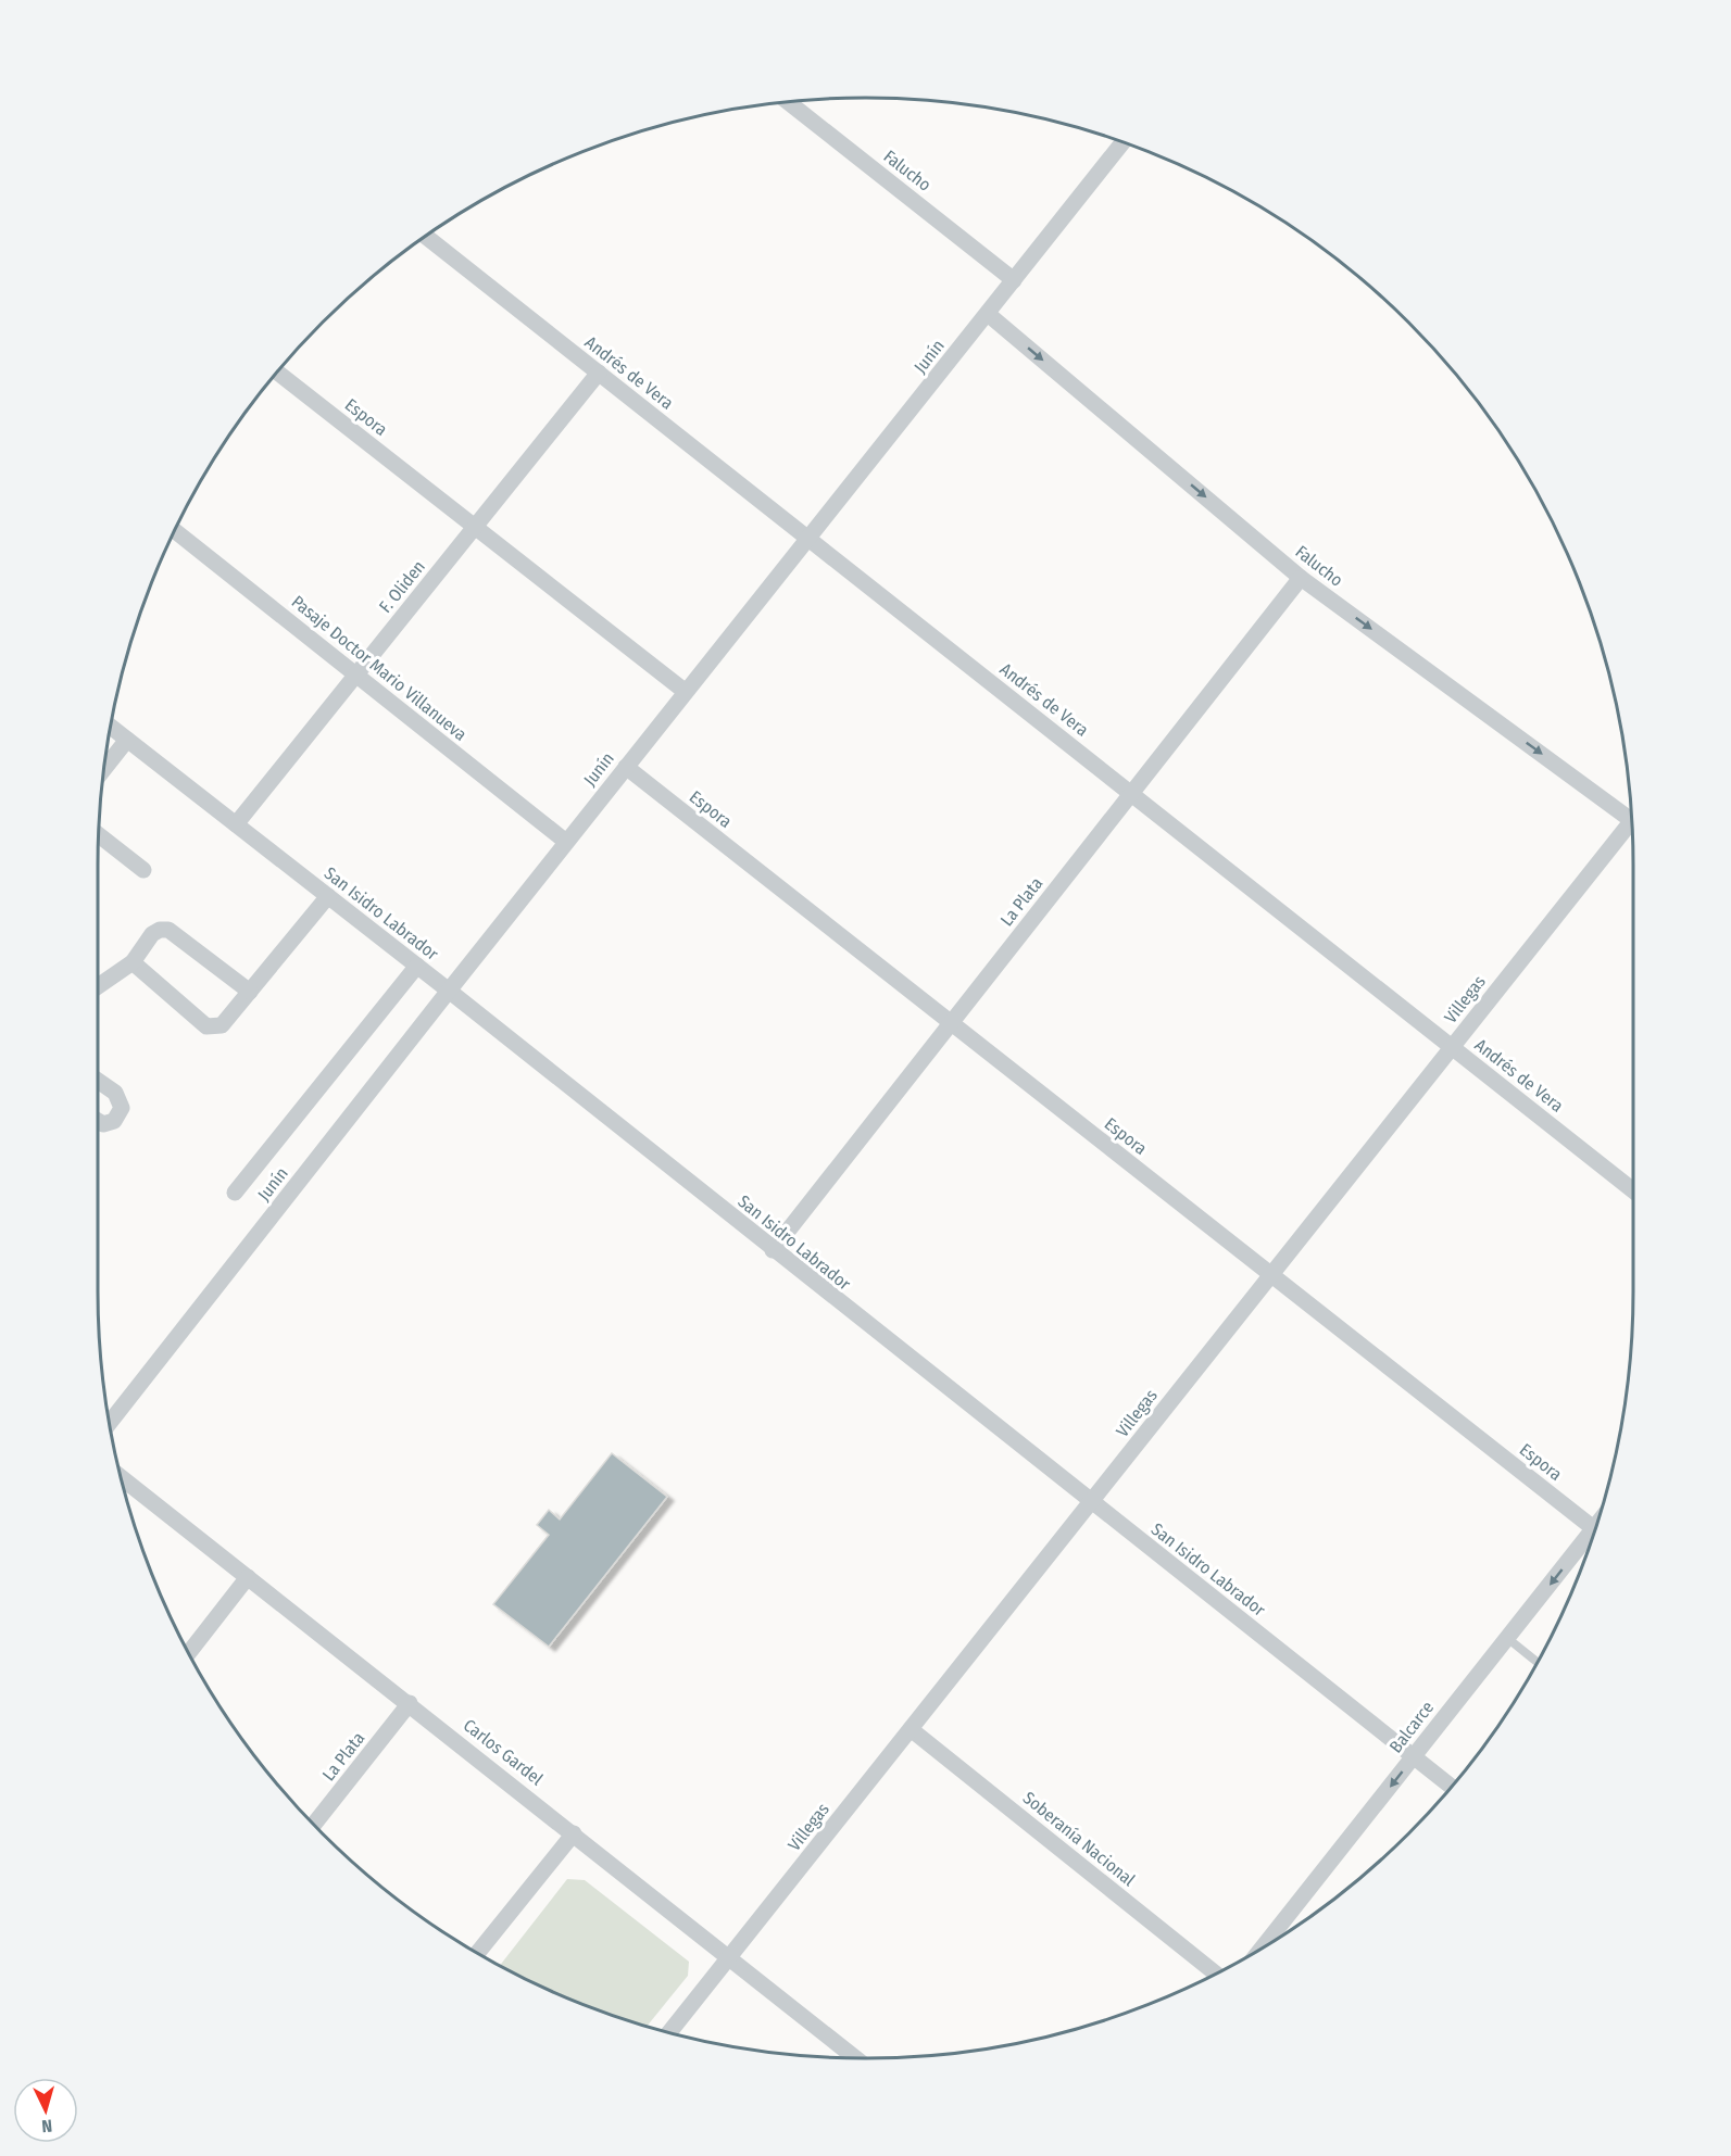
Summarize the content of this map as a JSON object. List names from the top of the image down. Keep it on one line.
{"streets":{"street":["Falucho","Junín","Andrés de Vera","Espora","F. Oliden","Pasaje Doctor Mario Villanueva","La Plata","San Isidro Labrador","Villegas","Balcarce","Carlos Gardel","Soberanía Nacional"]},"crossings":[["Falucho","Junín"],["Falucho","La Plata"],["Junín","Andrés de Vera"],["Junín","Espora"],["Junín","Pasaje Doctor Mario Villanueva"],["Junín","San Isidro Labrador"],["Andrés de Vera","F. Oliden"],["Andrés de Vera","La Plata"],["Andrés de Vera","Villegas"],["Espora","F. Oliden"],["Espora","La Plata"],["Espora","Villegas"],["F. Oliden","Pasaje Doctor Mario Villanueva"],["F. Oliden","San Isidro Labrador"],["La Plata","San Isidro Labrador"],["La Plata","Carlos Gardel"],["San Isidro Labrador","Villegas"],["San Isidro Labrador","Balcarce"],["Villegas","Carlos Gardel"],["Villegas","Soberanía Nacional"]],"one_way":["Falucho","Balcarce"],"north":"bottom"}
